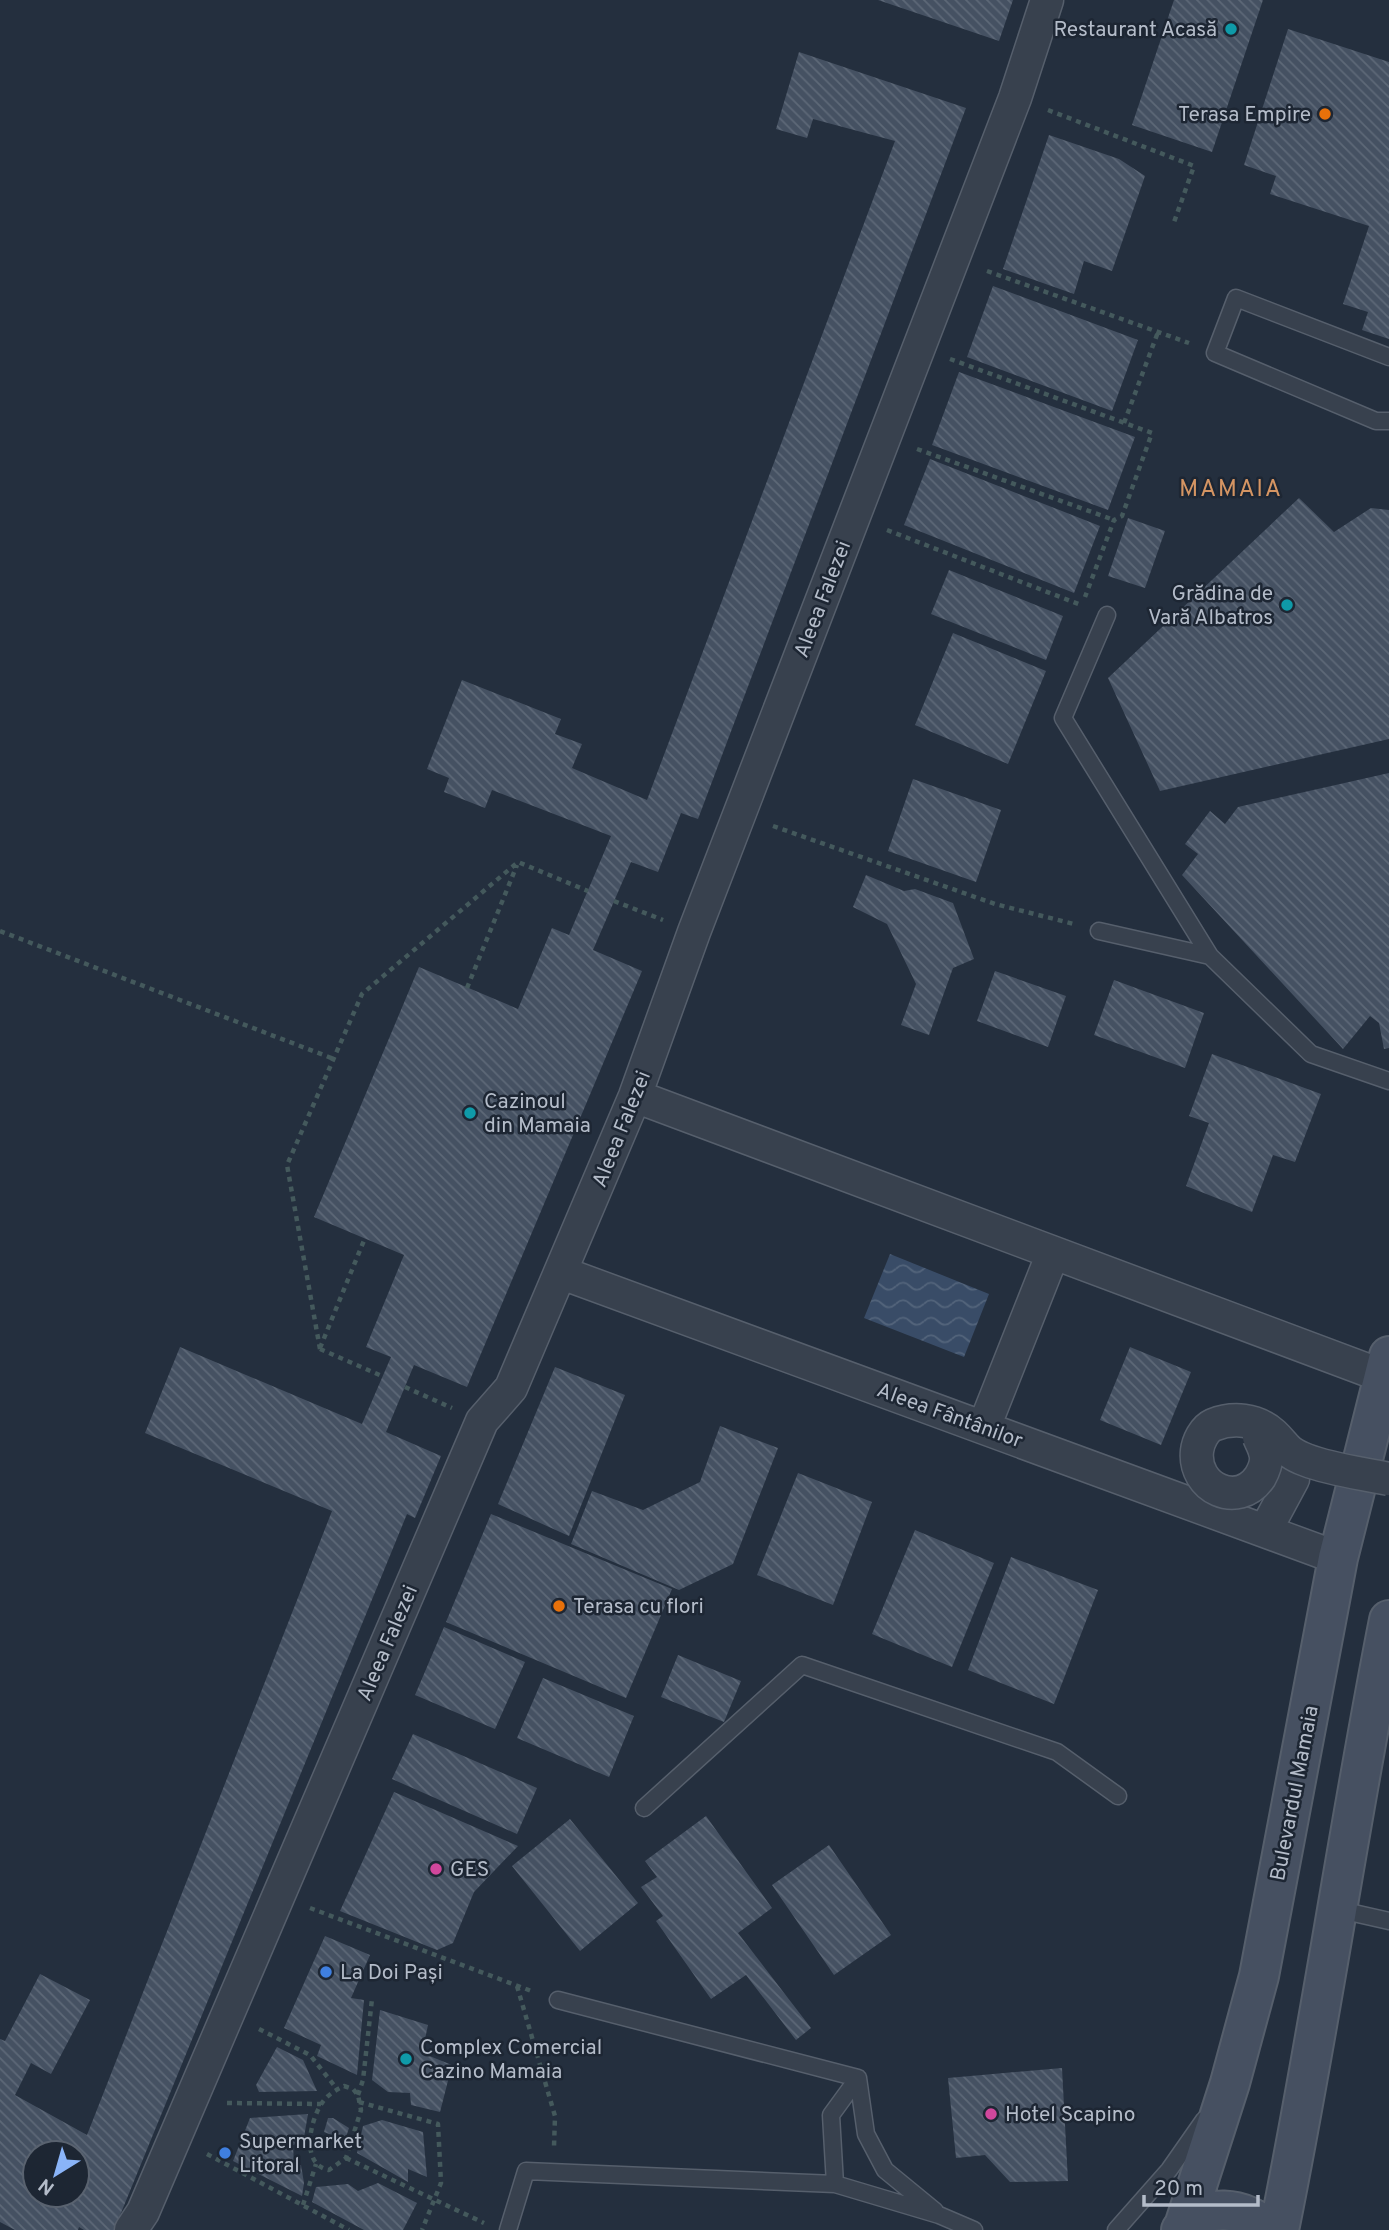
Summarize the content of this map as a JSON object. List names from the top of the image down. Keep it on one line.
{"streets":{"main road":["Bulevardul Mamaia"],"street":["Aleea Falezei","Aleea Fântânilor"]},"crossings":[["Aleea Falezei","Aleea Fântânilor"],["Aleea Fântânilor","Bulevardul Mamaia"]],"districts":["MAMAIA"],"places":["Restaurant Acasă","Terasa Empire","Grădina de Vară Albatros","Cazinoul din Mamaia","Terasa cu flori","GES","La Doi Pași","Complex Comercial Cazino Mamaia","Hotel Scapino","Supermarket Litoral"],"scale_bar":"20 m","north":"bottom left"}
